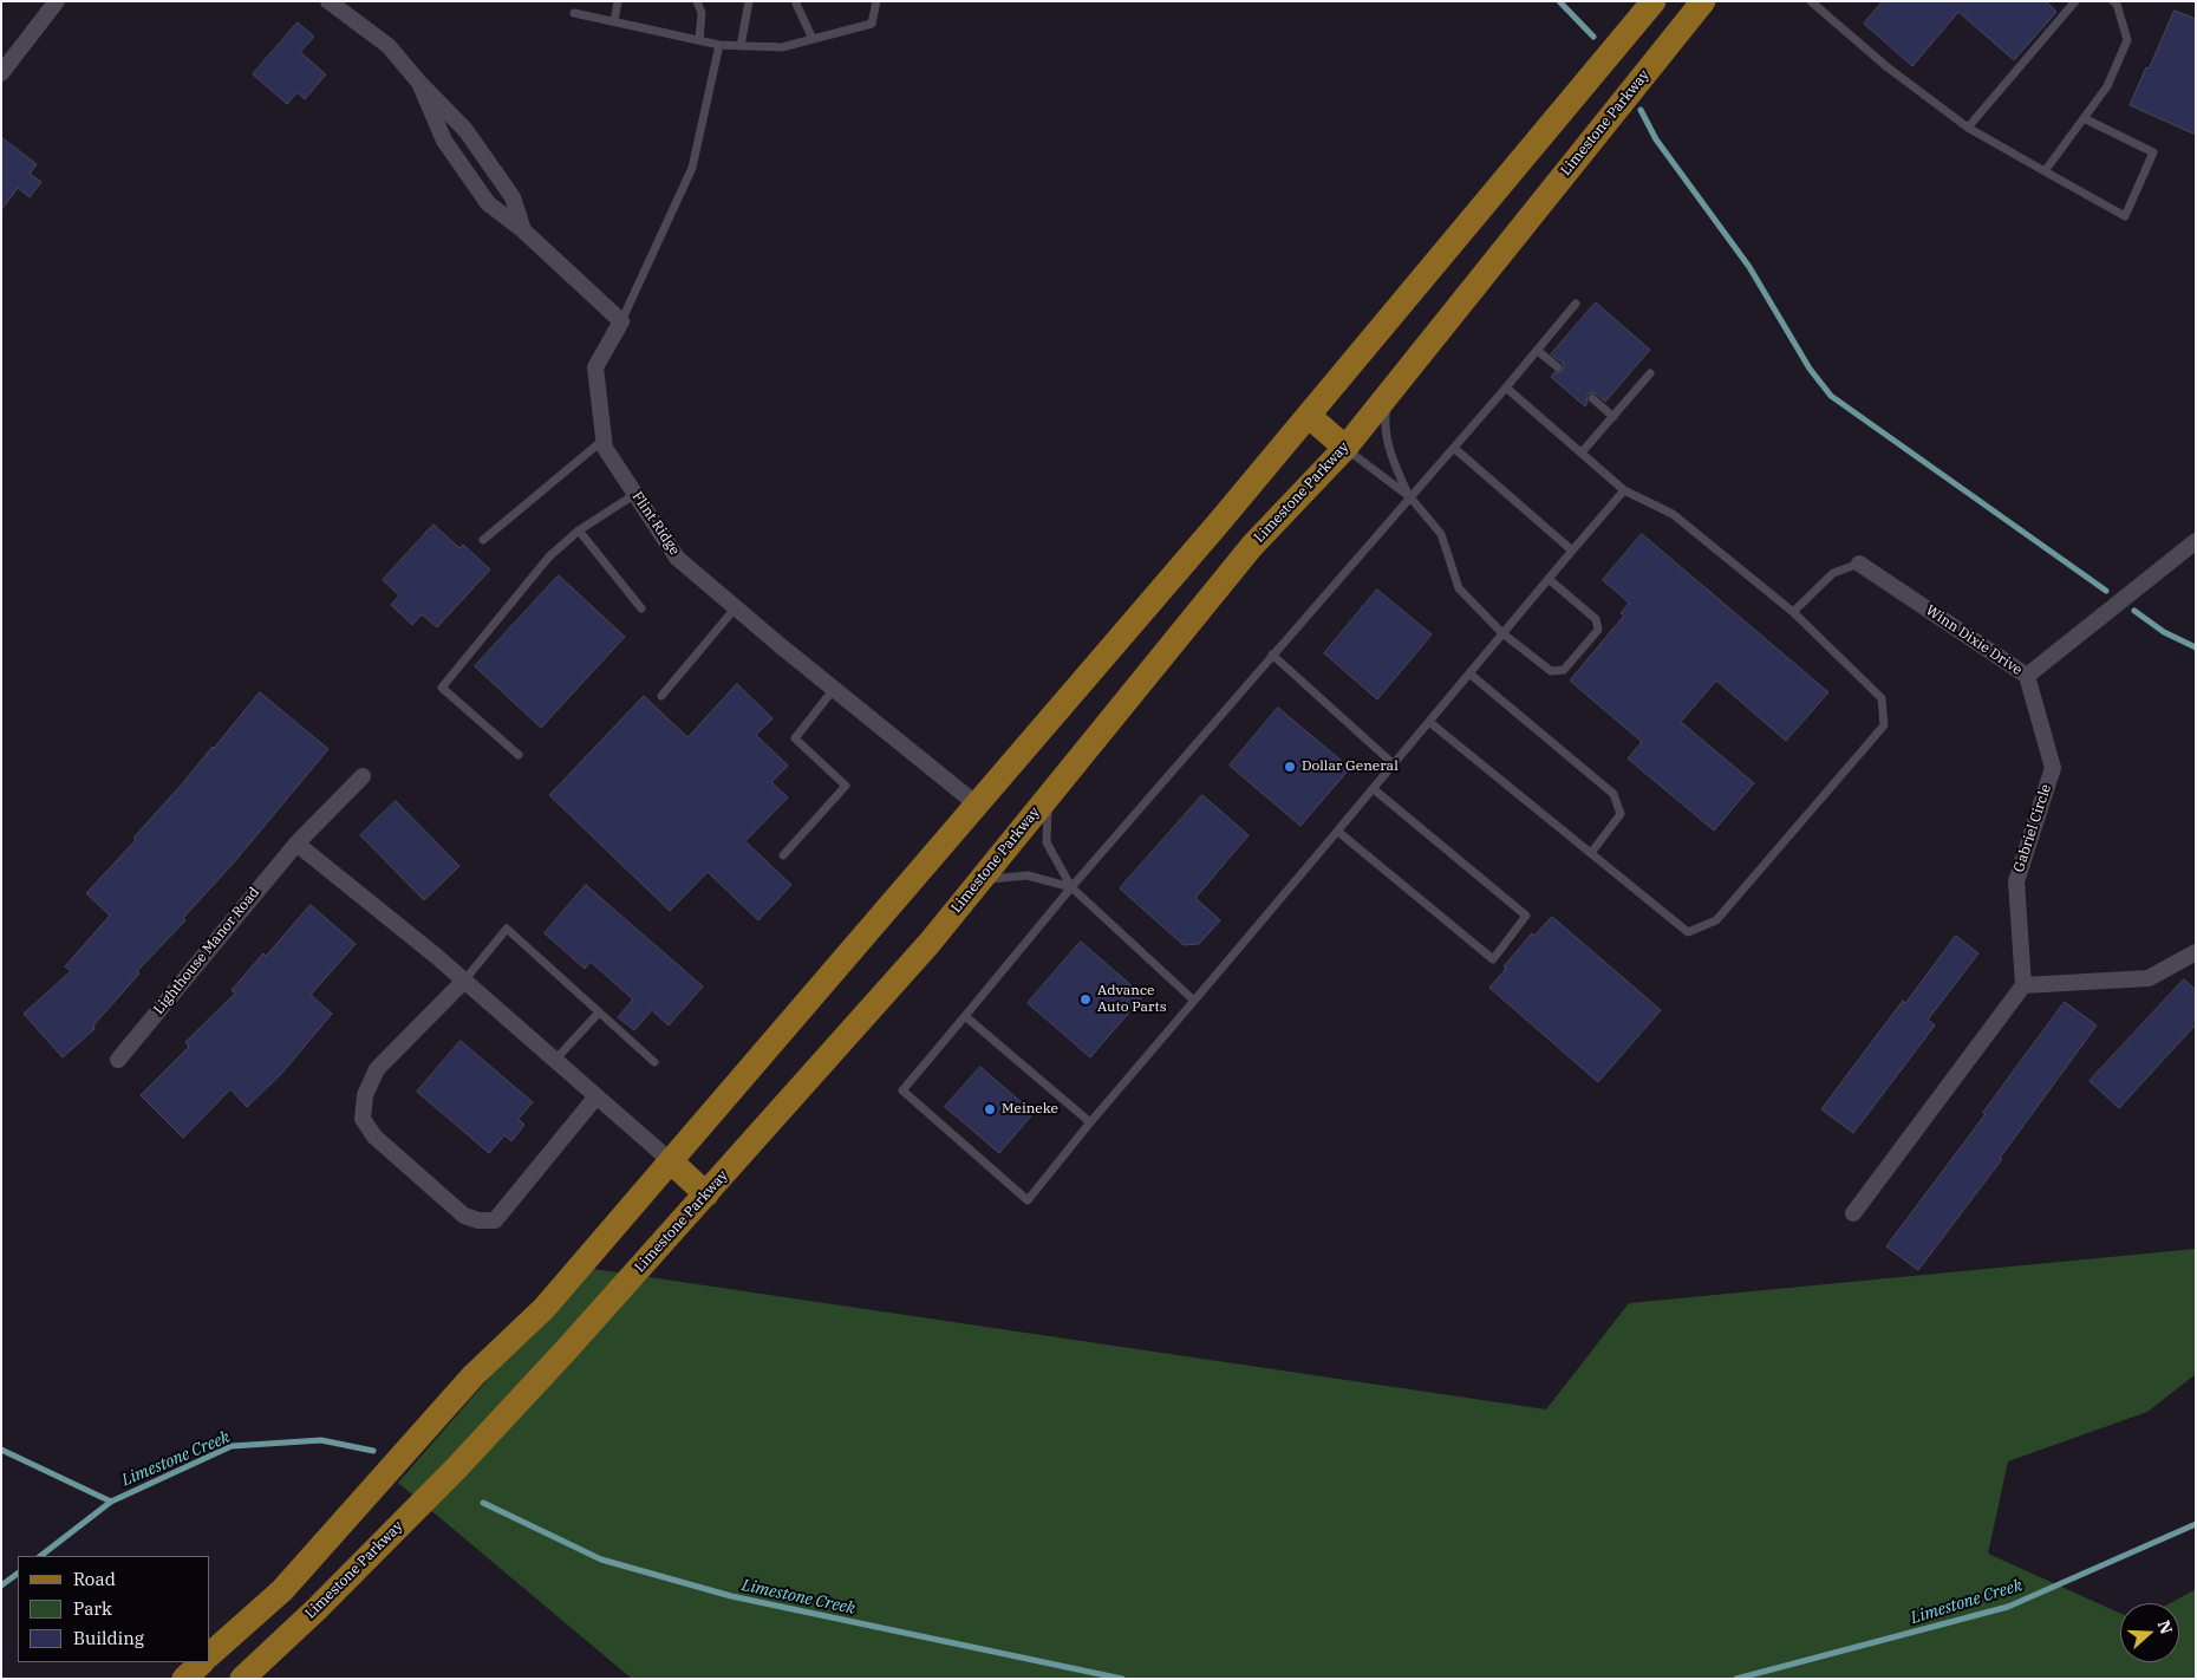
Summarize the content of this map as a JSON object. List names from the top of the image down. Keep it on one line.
{"streets":{"main road":["Limestone Parkway"],"street":["Flint Ridge","Winn Dixie Drive","Gabriel Circle","Lighthouse Manor Road"]},"crossings":[["Winn Dixie Drive","Gabriel Circle"]],"water":["Limestone Creek"],"places":["Dollar General","Advance Auto Parts","Meineke"],"legend":["Road","Park","Building"],"north":"right"}
